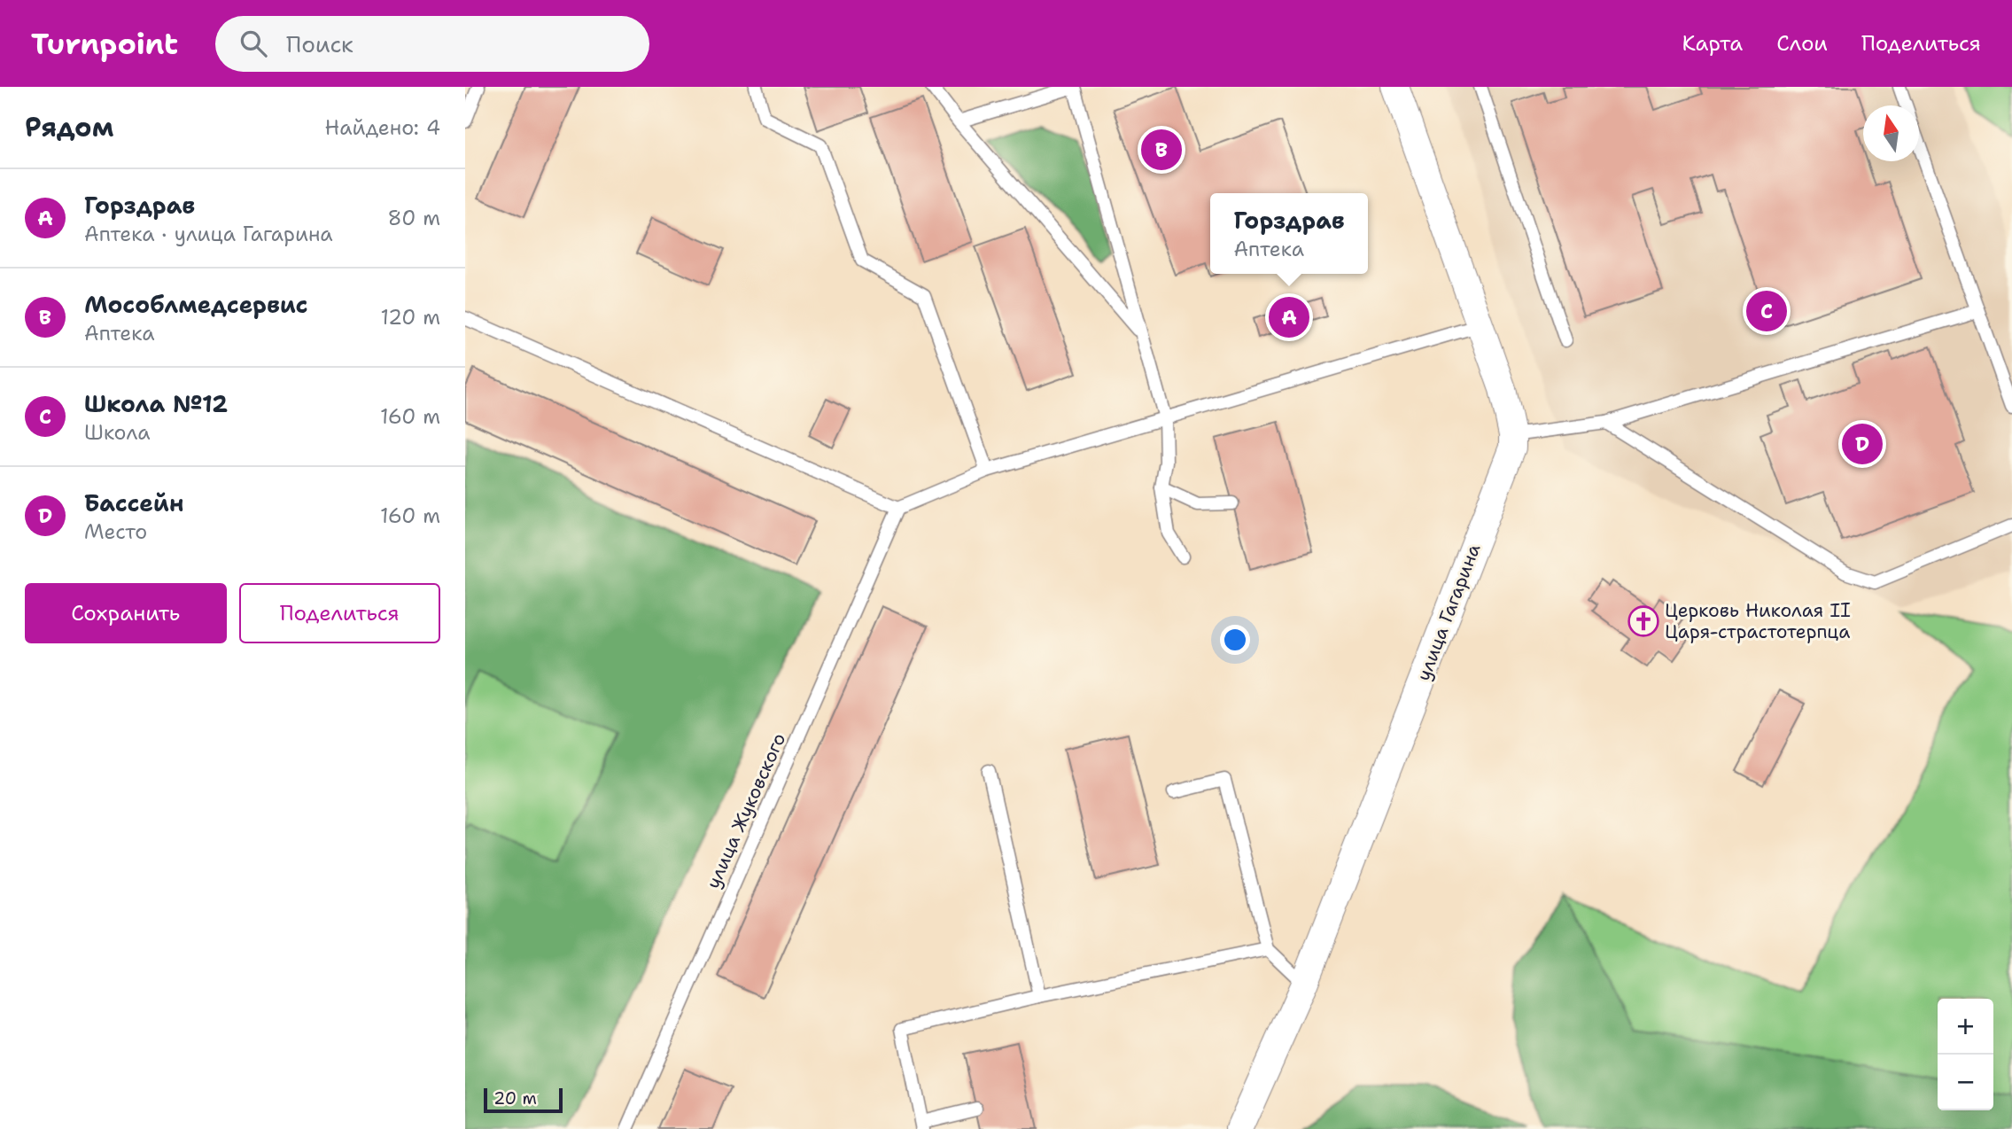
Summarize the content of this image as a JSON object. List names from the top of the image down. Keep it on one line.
{"streets":{"street":["улица Гагарина"],"lane":["улица Жуковского"]},"places":{"church":["Церковь Николая II Царя-страстотерпца"]},"scale_bar":"20 m","north":"top","page":{"header":"Turnpoint","search":"Поиск","nav":["Карта","Слои","Поделиться"],"heading":["Рядом","Найдено: 4"],"pins":["B","C","A","D"],"list":[{"mark":"A","name":"Горздрав","note":"Аптека · улица Гагарина","value":"80 m"},{"mark":"B","name":"Мособлмедсервис","note":"Аптека","value":"120 m"},{"mark":"C","name":"Школа №12","note":"Школа","value":"160 m"},{"mark":"D","name":"Бассейн","note":"Место","value":"160 m"}],"popup":["Горздрав","Аптека"],"buttons":["Сохранить","Поделиться"],"map_buttons":["+","−"],"scale":"20 m"}}
